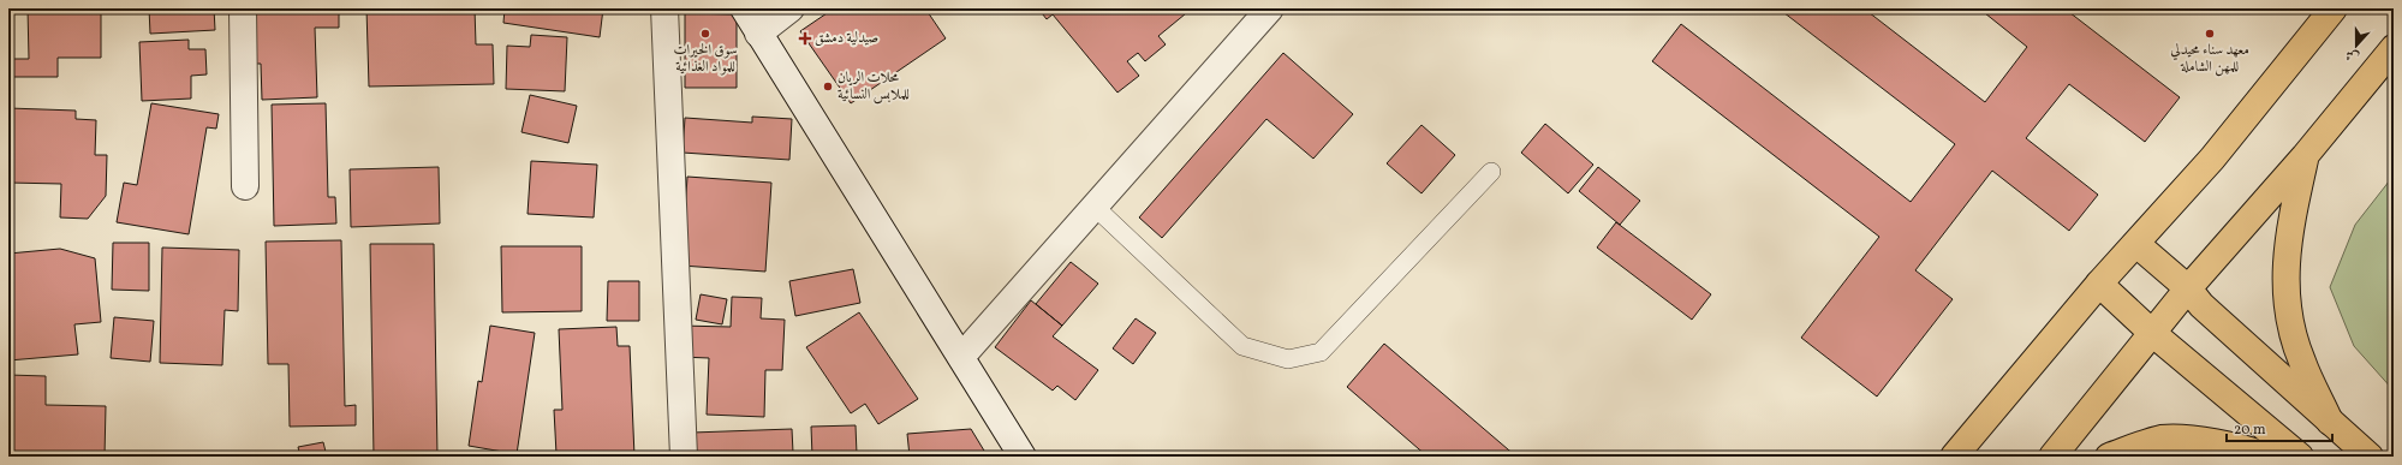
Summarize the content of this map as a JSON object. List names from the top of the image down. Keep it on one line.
{"places":{"other":["سوق الخيرات للمواد الغذائية","معهد سناء محيدلي للمهن الشاملة","محلات الريان للملابس النسائية"],"health":["صيدلية دمشق"]},"scale_bar":"20 m","north":"bottom"}
